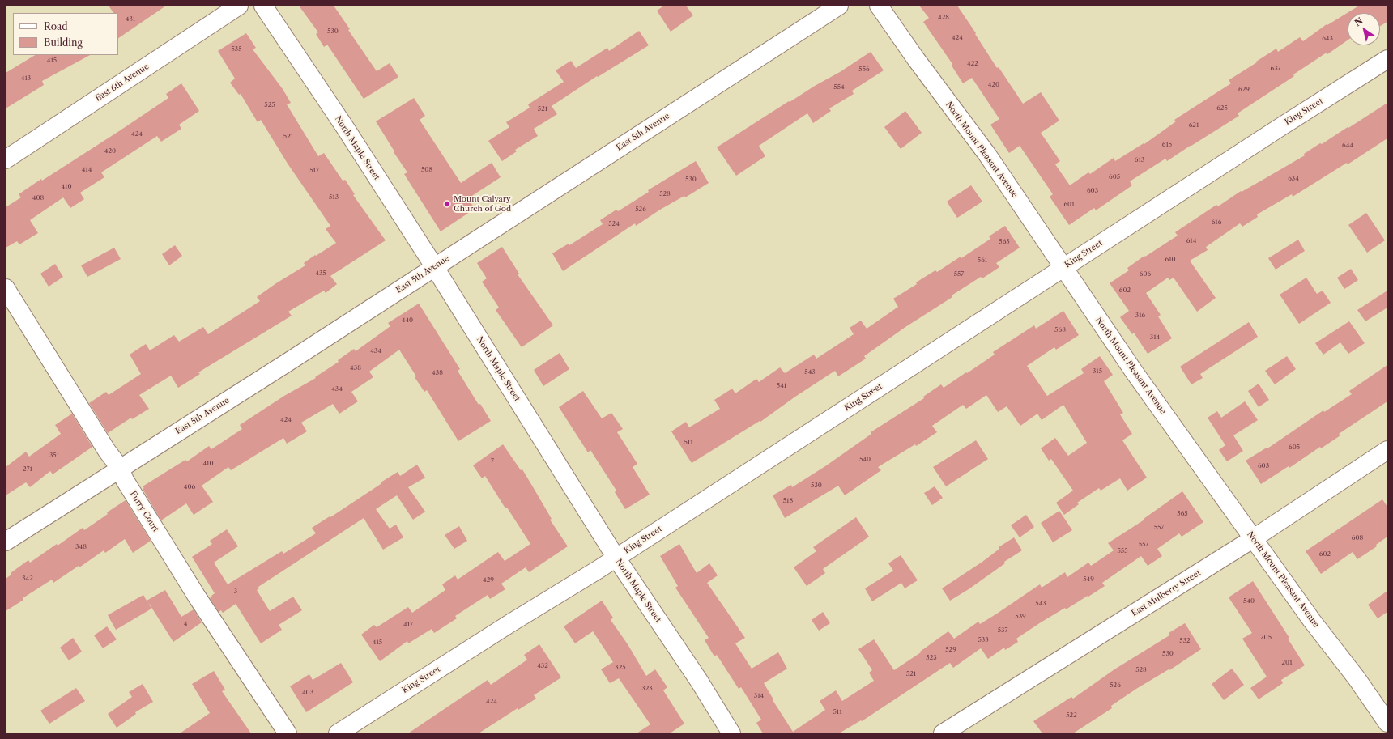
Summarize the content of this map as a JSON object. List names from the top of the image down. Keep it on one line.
{"streets":{"street":["East 6th Avenue","King Street","East 5th Avenue","North Maple Street","North Mount Pleasant Avenue","Furry Court","East Mulberry Street"]},"crossings":[["King Street","North Maple Street"],["King Street","North Mount Pleasant Avenue"],["East 5th Avenue","North Maple Street"],["East 5th Avenue","Furry Court"],["North Mount Pleasant Avenue","East Mulberry Street"]],"places":["Mount Calvary Church of God"],"house_numbers":["428","431","530","424","643","535","415","422","637","556","413","420","554","629","525","625","521","621","424","521","615","644","420","613","414","508","517","605","634","530","410","603","528","513","408","601","526","616","524","614","563","610","561","435","557","606","602","316","440","568","314","434","438","315","543","438","541","434","424","511","605","351","540","7","410","603","271","530","406","518","565","557","608","557","348","555","602","342","549","429","3","540","543","539","4","417","537","205","533","532","415","529","530","523","201","432","325","528","521","526","323","403","314","424","511","522"],"legend":["Road","Building"],"north":"top left"}
